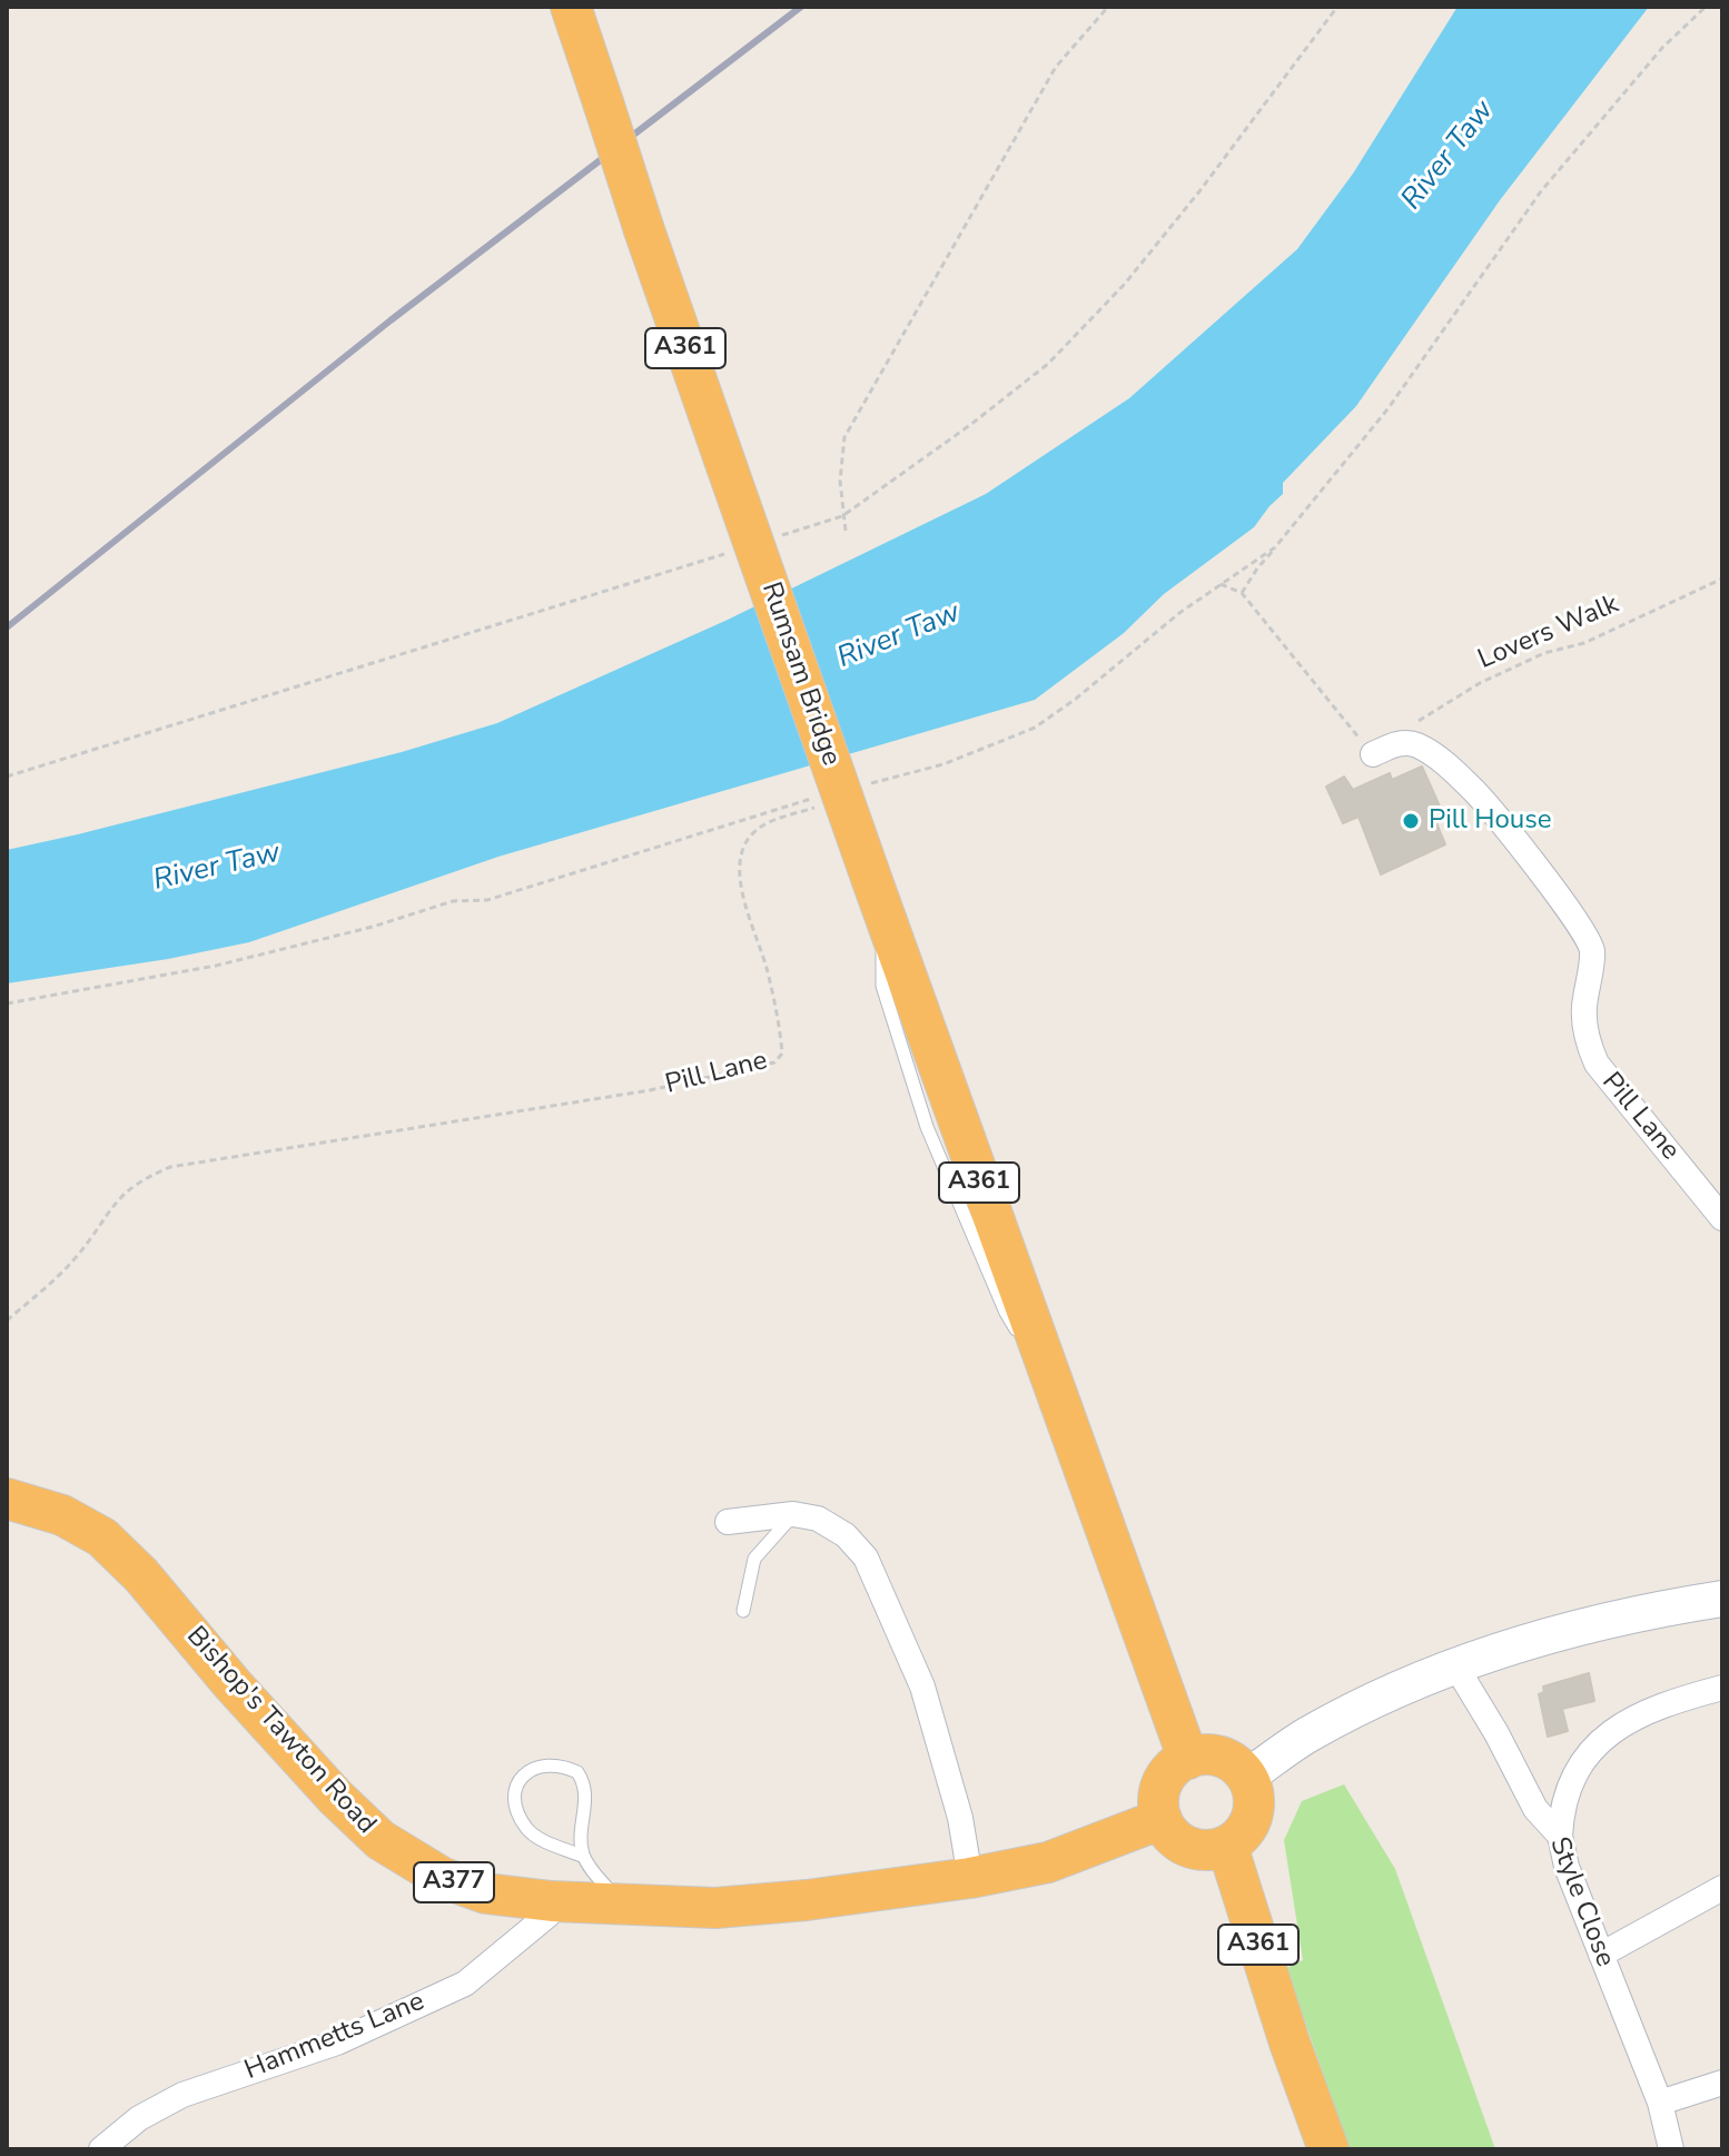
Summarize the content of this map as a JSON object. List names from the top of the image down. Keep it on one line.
{"streets":{"highway":["A361","Rumsam Bridge","Bishop's Tawton Road","A377"],"street":["Pill Lane","Style Close","Hammetts Lane"],"path":["Lovers Walk"]},"crossings":[["A361","Rumsam Bridge"],["A361","Bishop's Tawton Road"],["Lovers Walk","Pill Lane"],["Rumsam Bridge","Bishop's Tawton Road"],["Bishop's Tawton Road","Hammetts Lane"]],"water":["River Taw"],"places":["Pill House"]}
